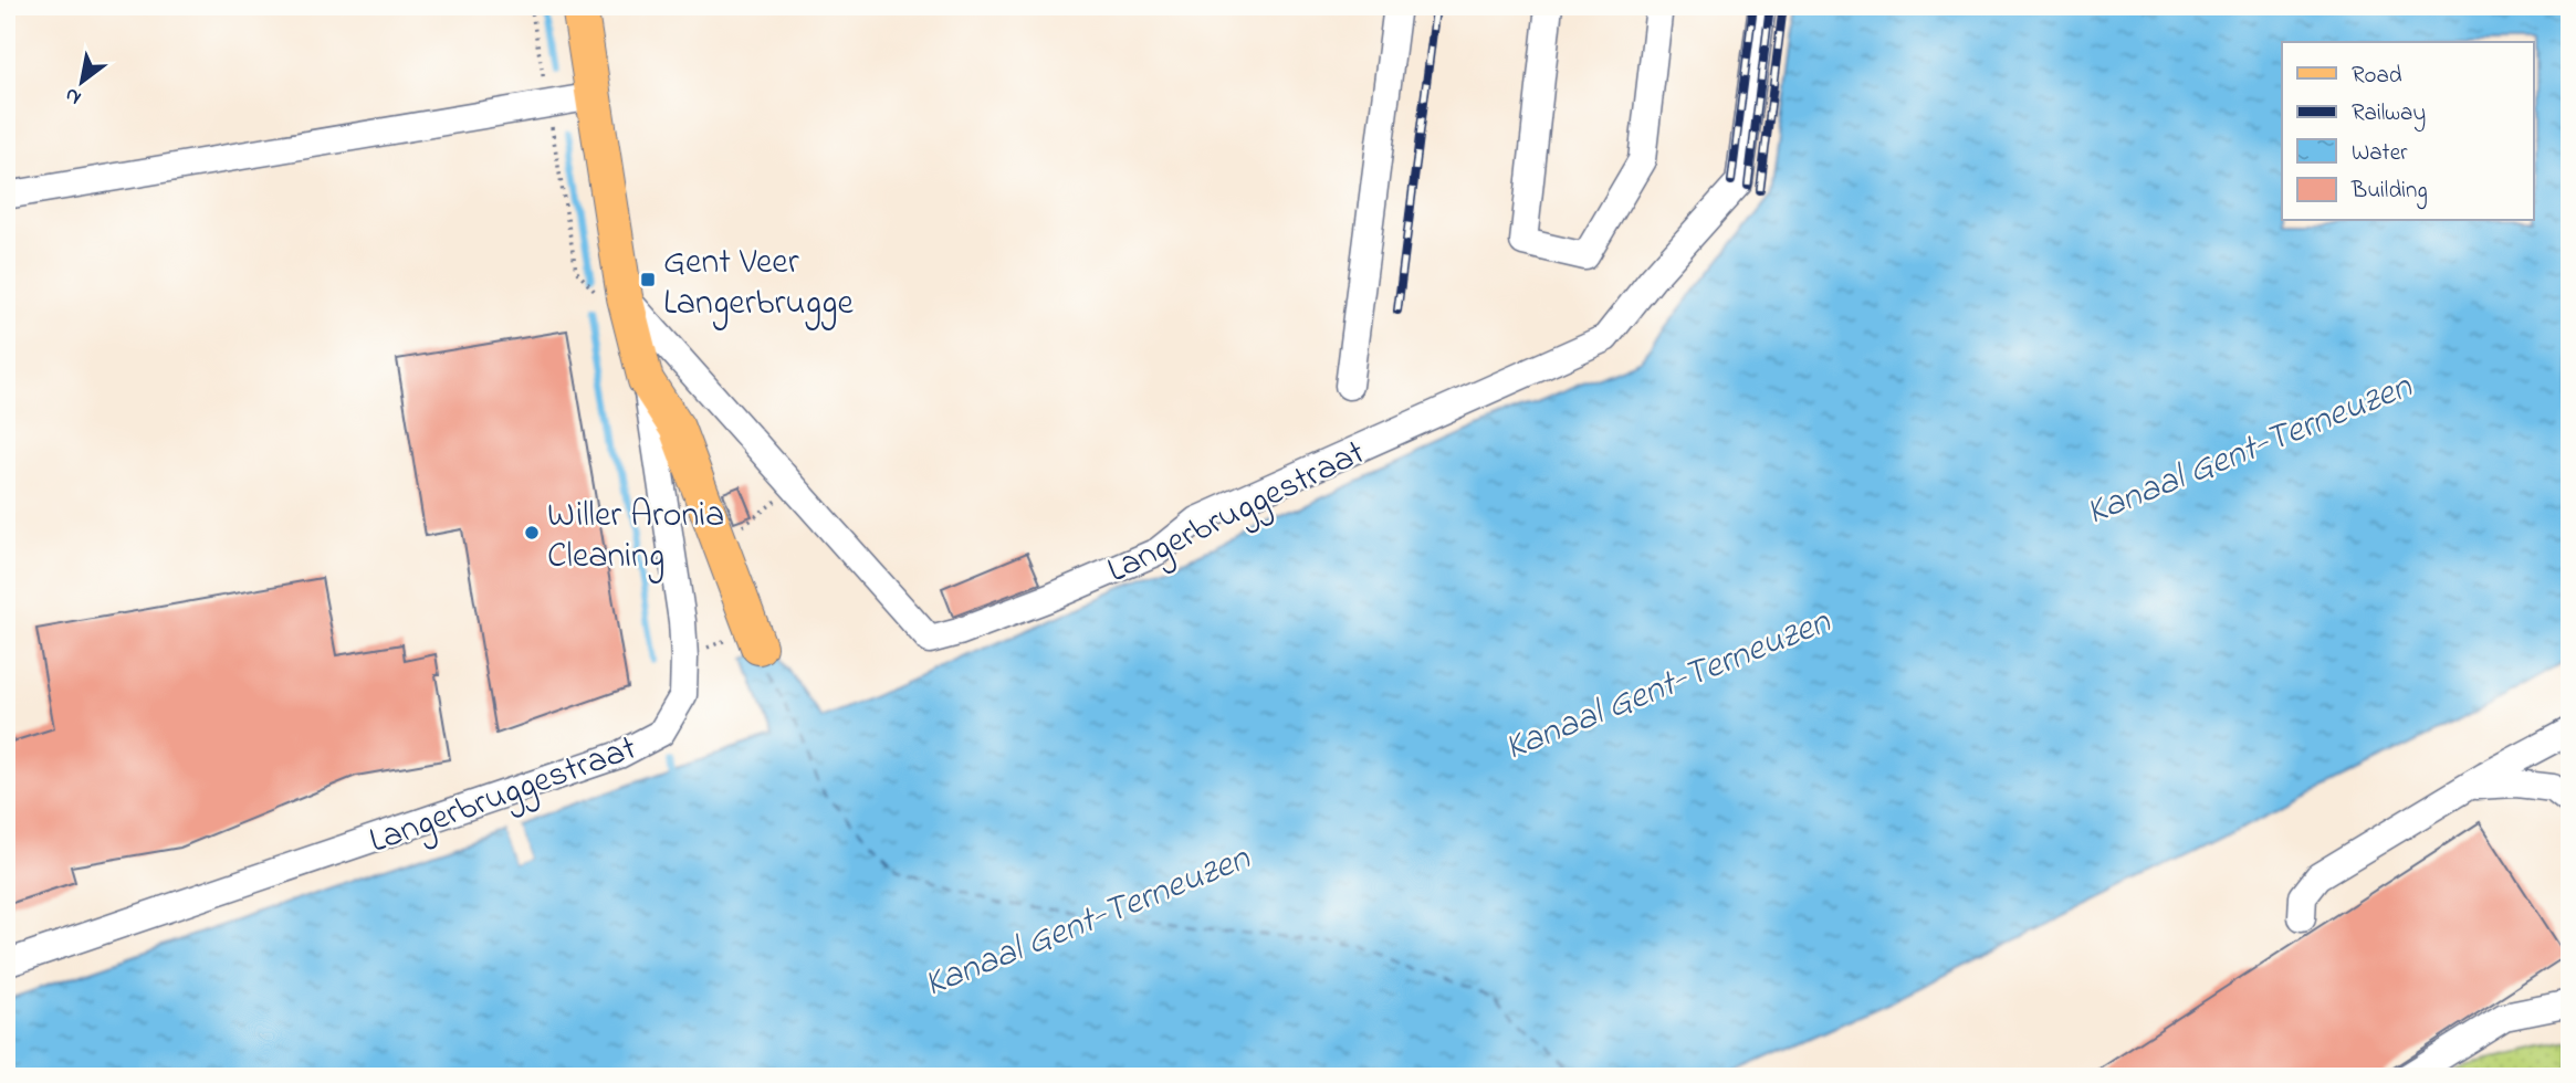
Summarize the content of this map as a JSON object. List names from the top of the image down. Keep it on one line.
{"streets":{"main road":["Langerbruggestraat"]},"water":["Kanaal Gent-Terneuzen"],"places":{"transit":["Gent Veer Langerbrugge"],"other":["Willer Aronia Cleaning"]},"legend":["Road","Railway","Water","Building"],"north":"bottom left"}
